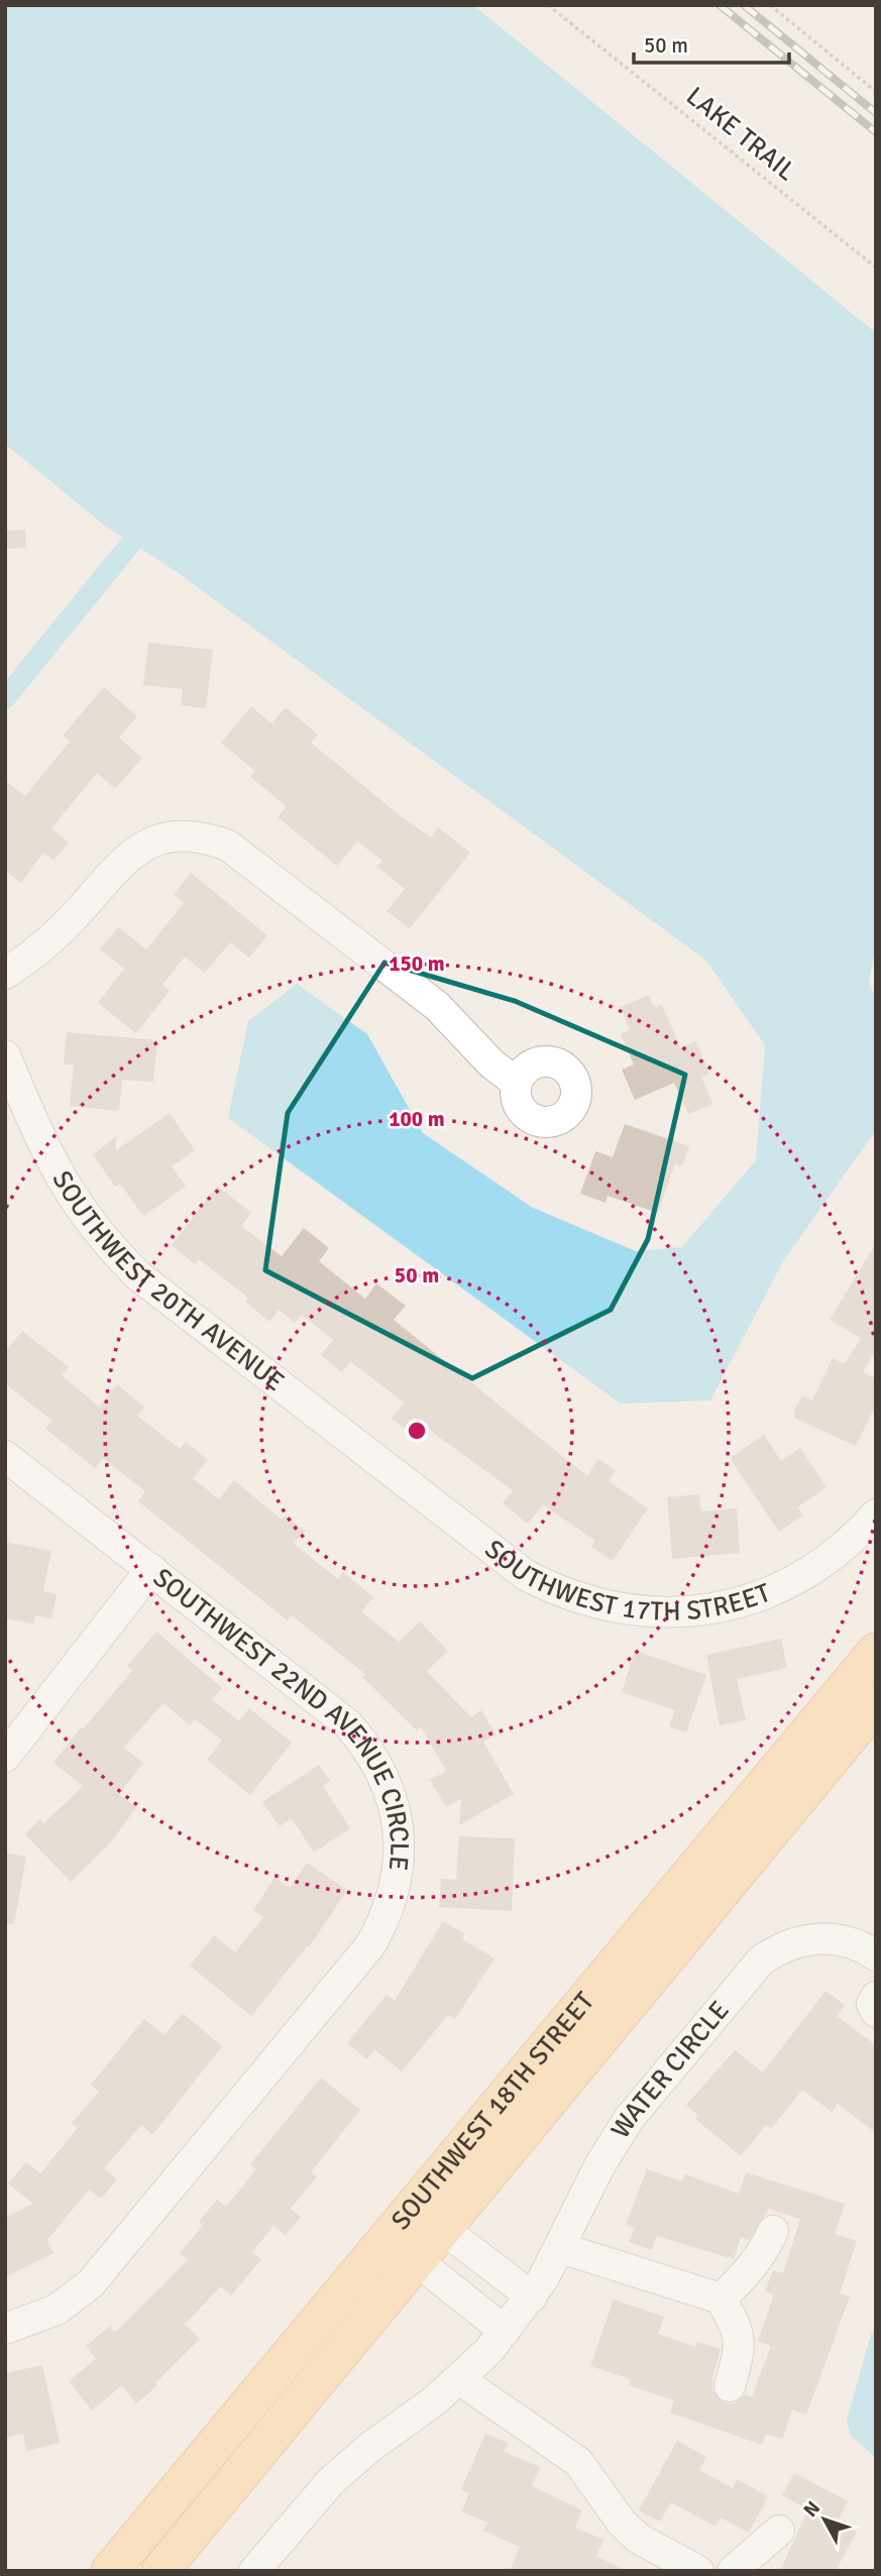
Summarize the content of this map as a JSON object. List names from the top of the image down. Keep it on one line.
{"streets":{"main road":["SOUTHWEST 18TH STREET"],"street":["SOUTHWEST 20TH AVENUE","SOUTHWEST 17TH STREET","SOUTHWEST 22ND AVENUE CIRCLE","WATER CIRCLE"],"path":["LAKE TRAIL"]},"crossings":[["SOUTHWEST 20TH AVENUE","SOUTHWEST 17TH STREET"]],"scale_bar":"50 m","north":"top left","rings":["150 m","100 m","50 m"]}
